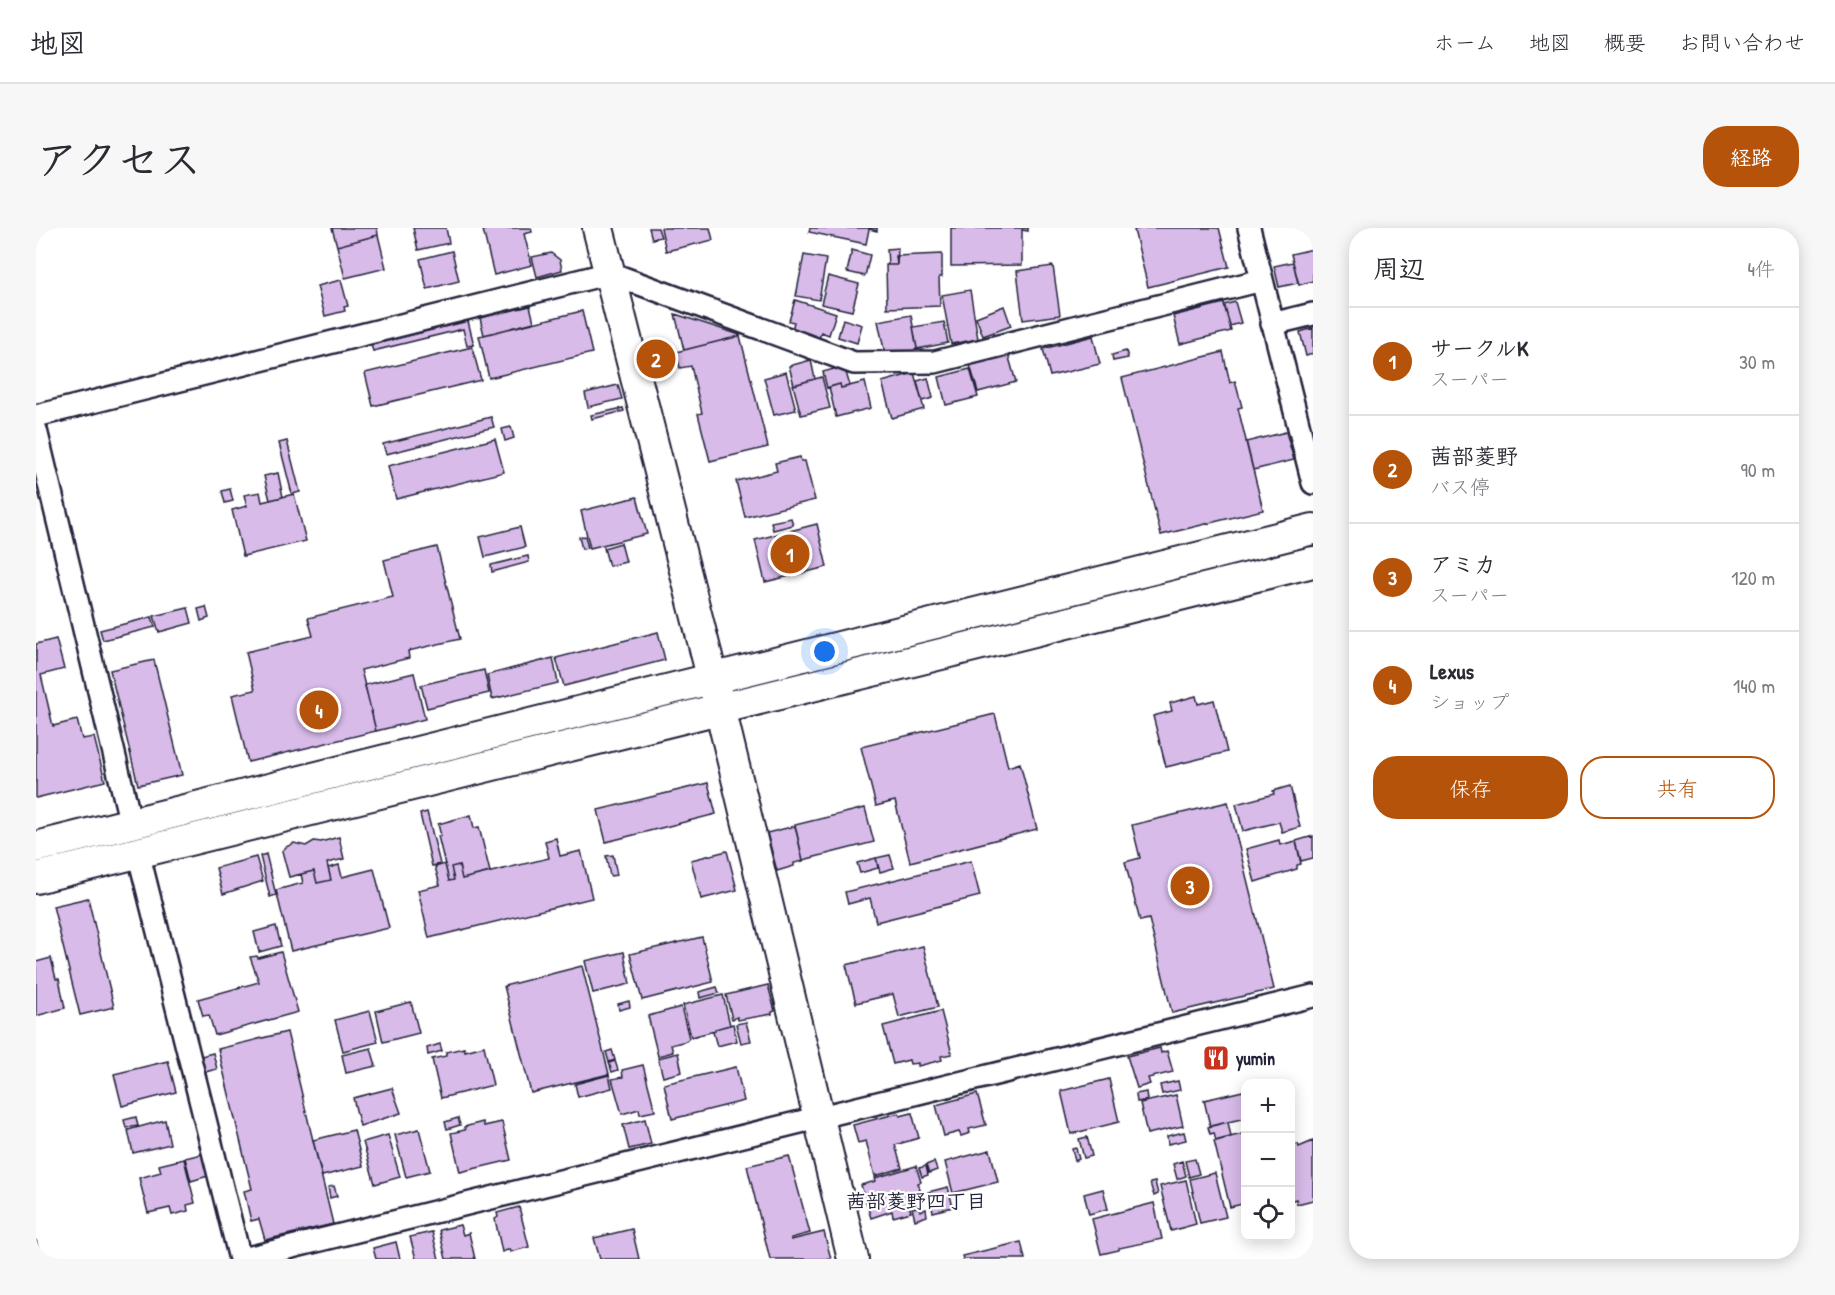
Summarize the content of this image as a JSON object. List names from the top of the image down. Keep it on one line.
{"districts":["茜部菱野四丁目"],"places":{"restaurant":["yumin"]},"page":{"header":"地図","nav":["ホーム","地図","概要","お問い合わせ"],"title":"アクセス","buttons":["経路",["保存","共有"]],"heading":["周辺","4件"],"list":[{"mark":"1","name":"サークルK","note":"スーパー","value":"30 m"},{"mark":"2","name":"茜部菱野","note":"バス停","value":"90 m"},{"mark":"3","name":"アミカ","note":"スーパー","value":"120 m"},{"mark":"4","name":"Lexus","note":"ショップ","value":"140 m"}],"pins":["2","1","4","3"],"map_buttons":["+","−"]}}
